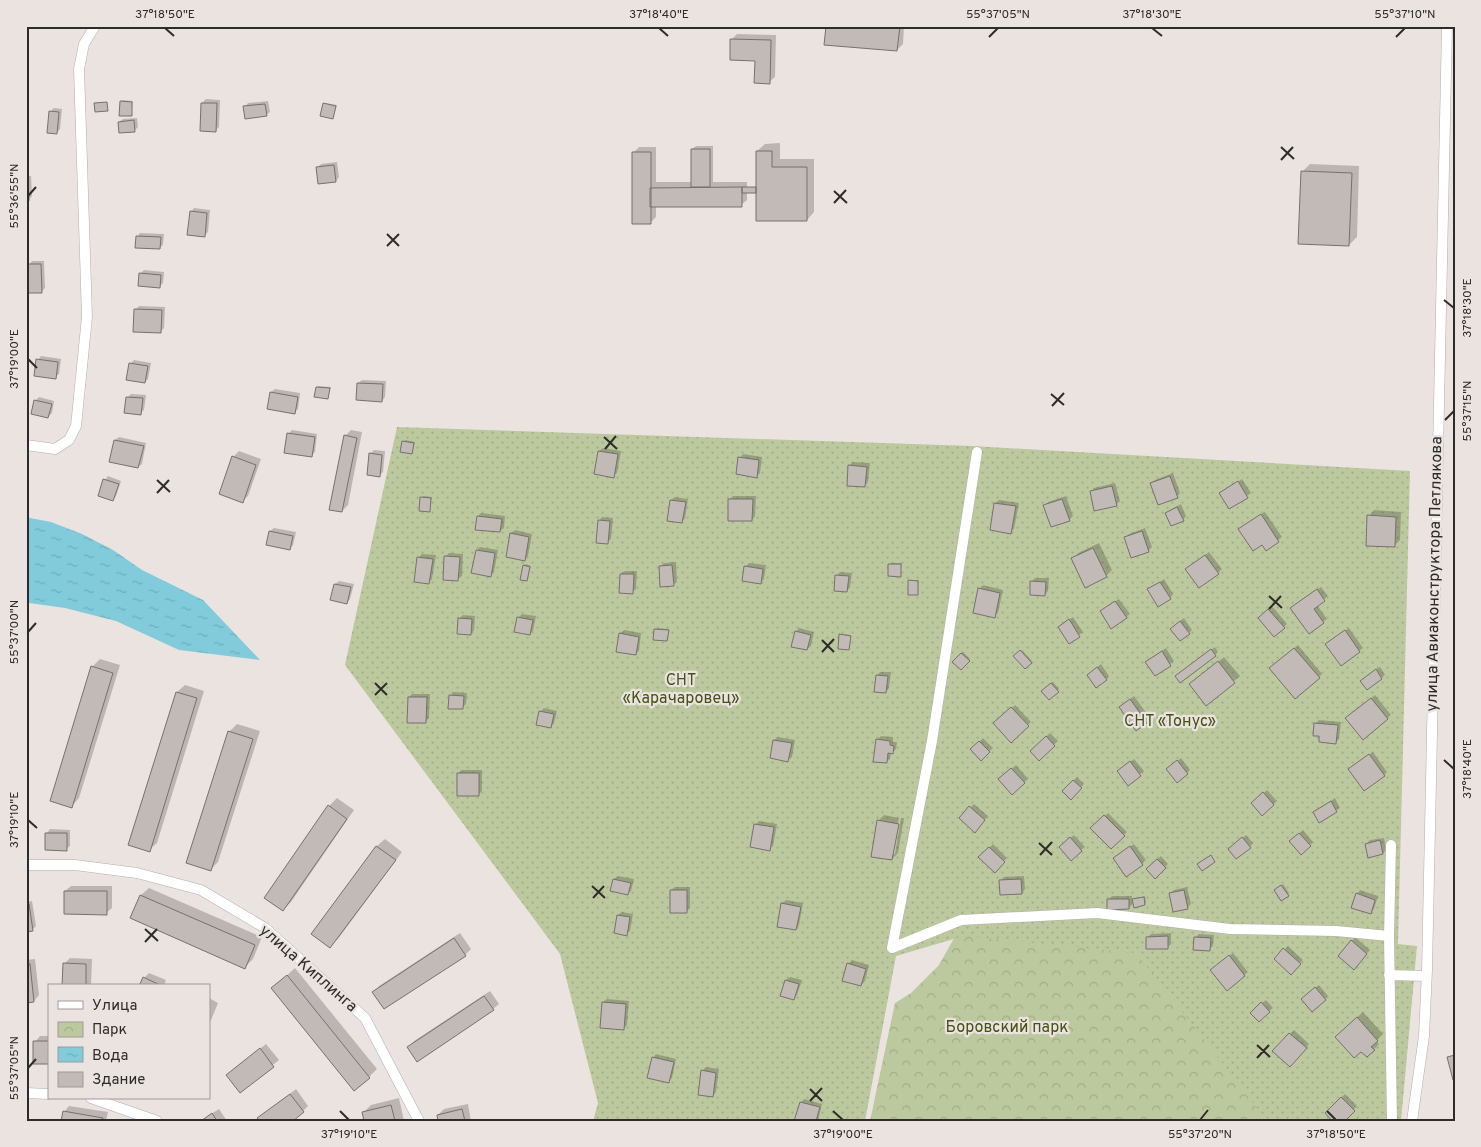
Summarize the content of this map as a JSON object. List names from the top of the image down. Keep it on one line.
{"streets":{"street":["улица Авиаконструктора Петлякова","улица Киплинга"]},"parks":["СНТ «Карачаровец»","СНТ «Тонус»","Боровский парк"],"legend":["Улица","Парк","Вода","Здание"],"coordinates":["37°18'50\"E","37°18'40\"E","55°37'05\"N","37°18'30\"E","55°37'10\"N","55°36'55\"N","37°19'00\"E","55°37'15\"N","55°37'00\"N","37°19'10\"E","55°37'20\"N"]}
